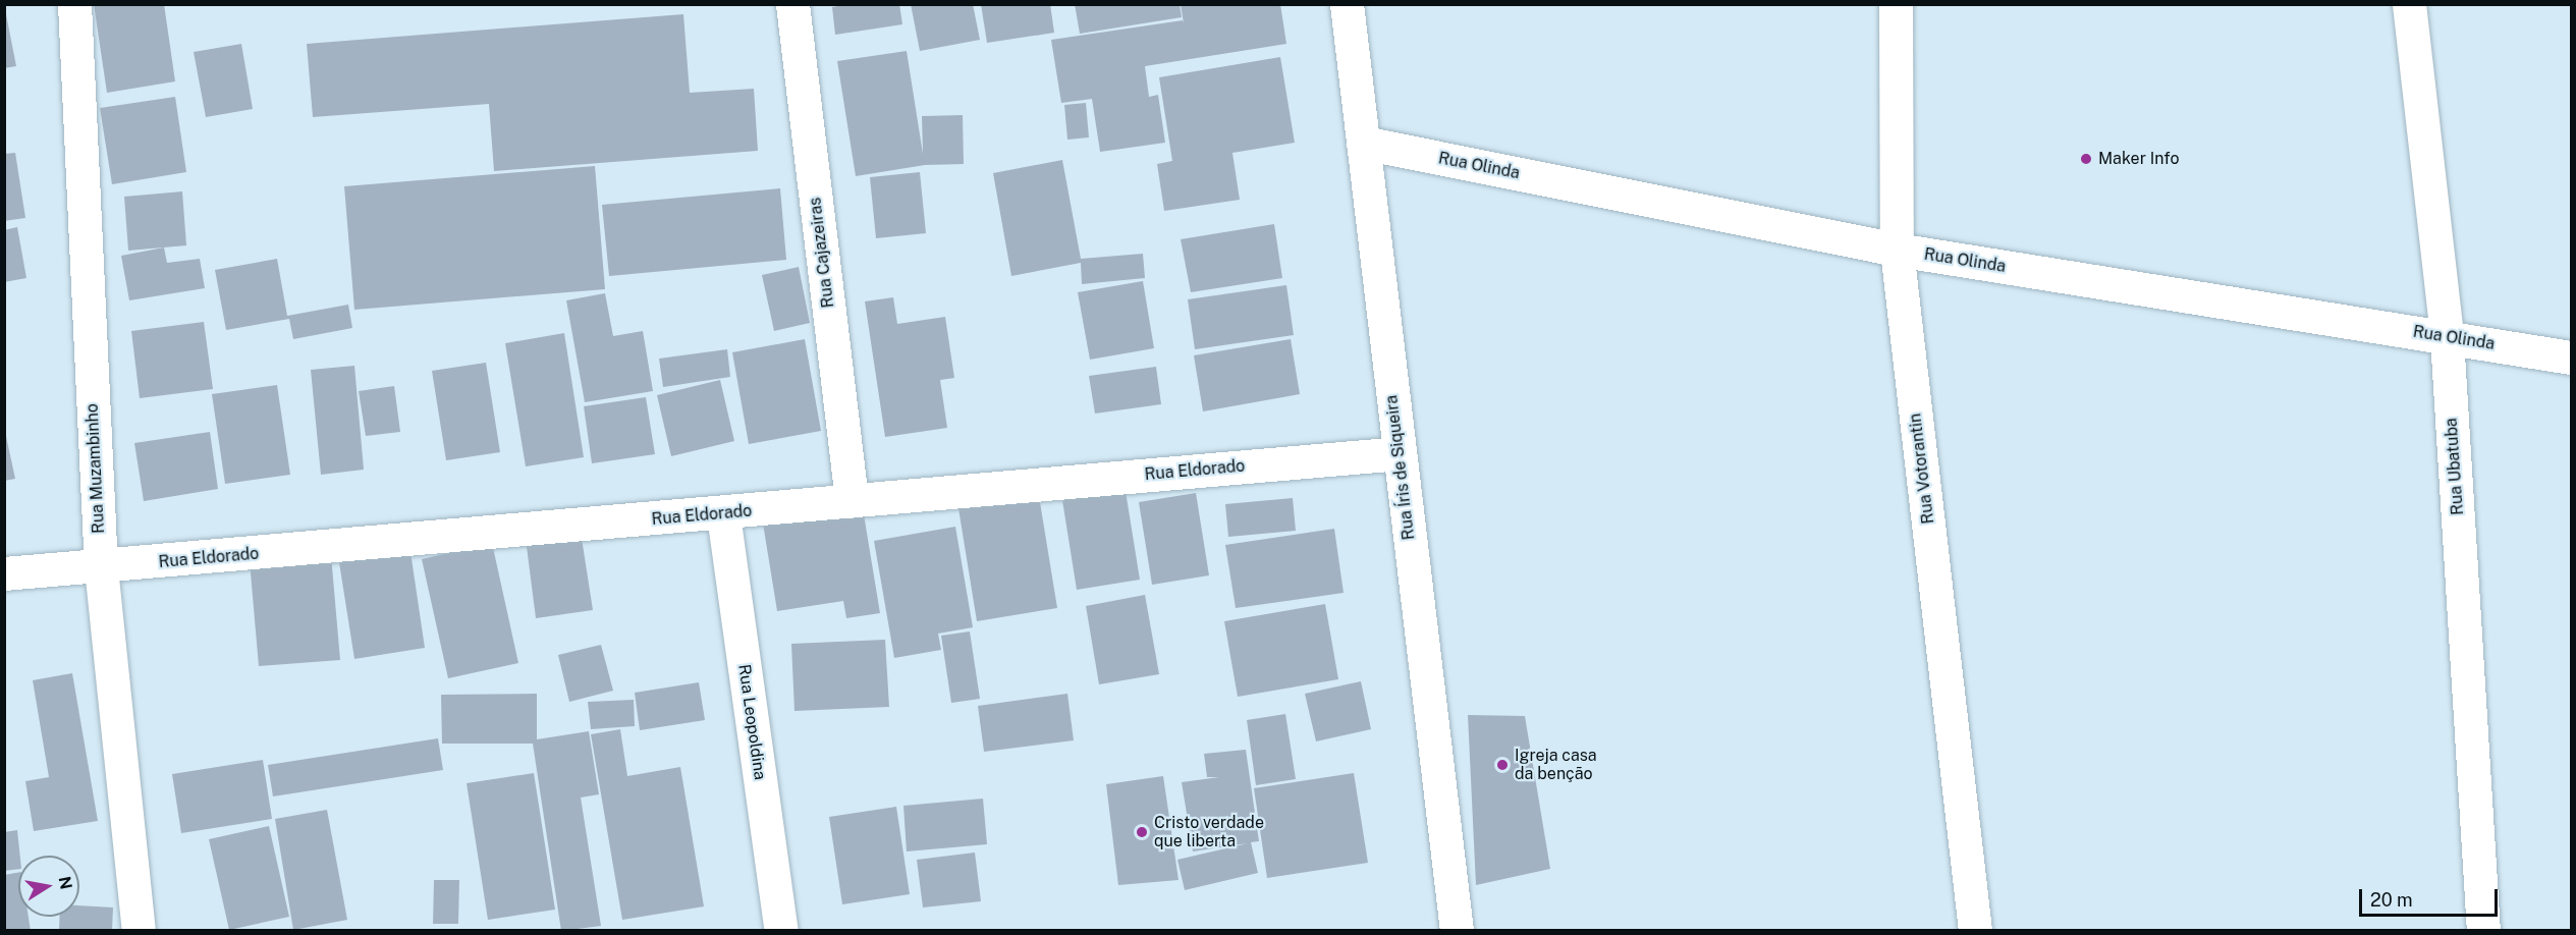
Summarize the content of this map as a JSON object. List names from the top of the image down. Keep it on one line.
{"streets":{"street":["Rua Olinda","Rua Cajazeiras","Rua Ubatuba","Rua Íris de Siqueira","Rua Muzambinho","Rua Votorantin","Rua Eldorado","Rua Leopoldina"]},"crossings":[["Rua Olinda","Rua Ubatuba"],["Rua Olinda","Rua Íris de Siqueira"],["Rua Olinda","Rua Votorantin"],["Rua Cajazeiras","Rua Eldorado"],["Rua Íris de Siqueira","Rua Eldorado"],["Rua Muzambinho","Rua Eldorado"],["Rua Eldorado","Rua Leopoldina"]],"places":["Maker Info","Igreja casa da benção","Cristo verdade que liberta"],"scale_bar":"20 m","north":"right"}
